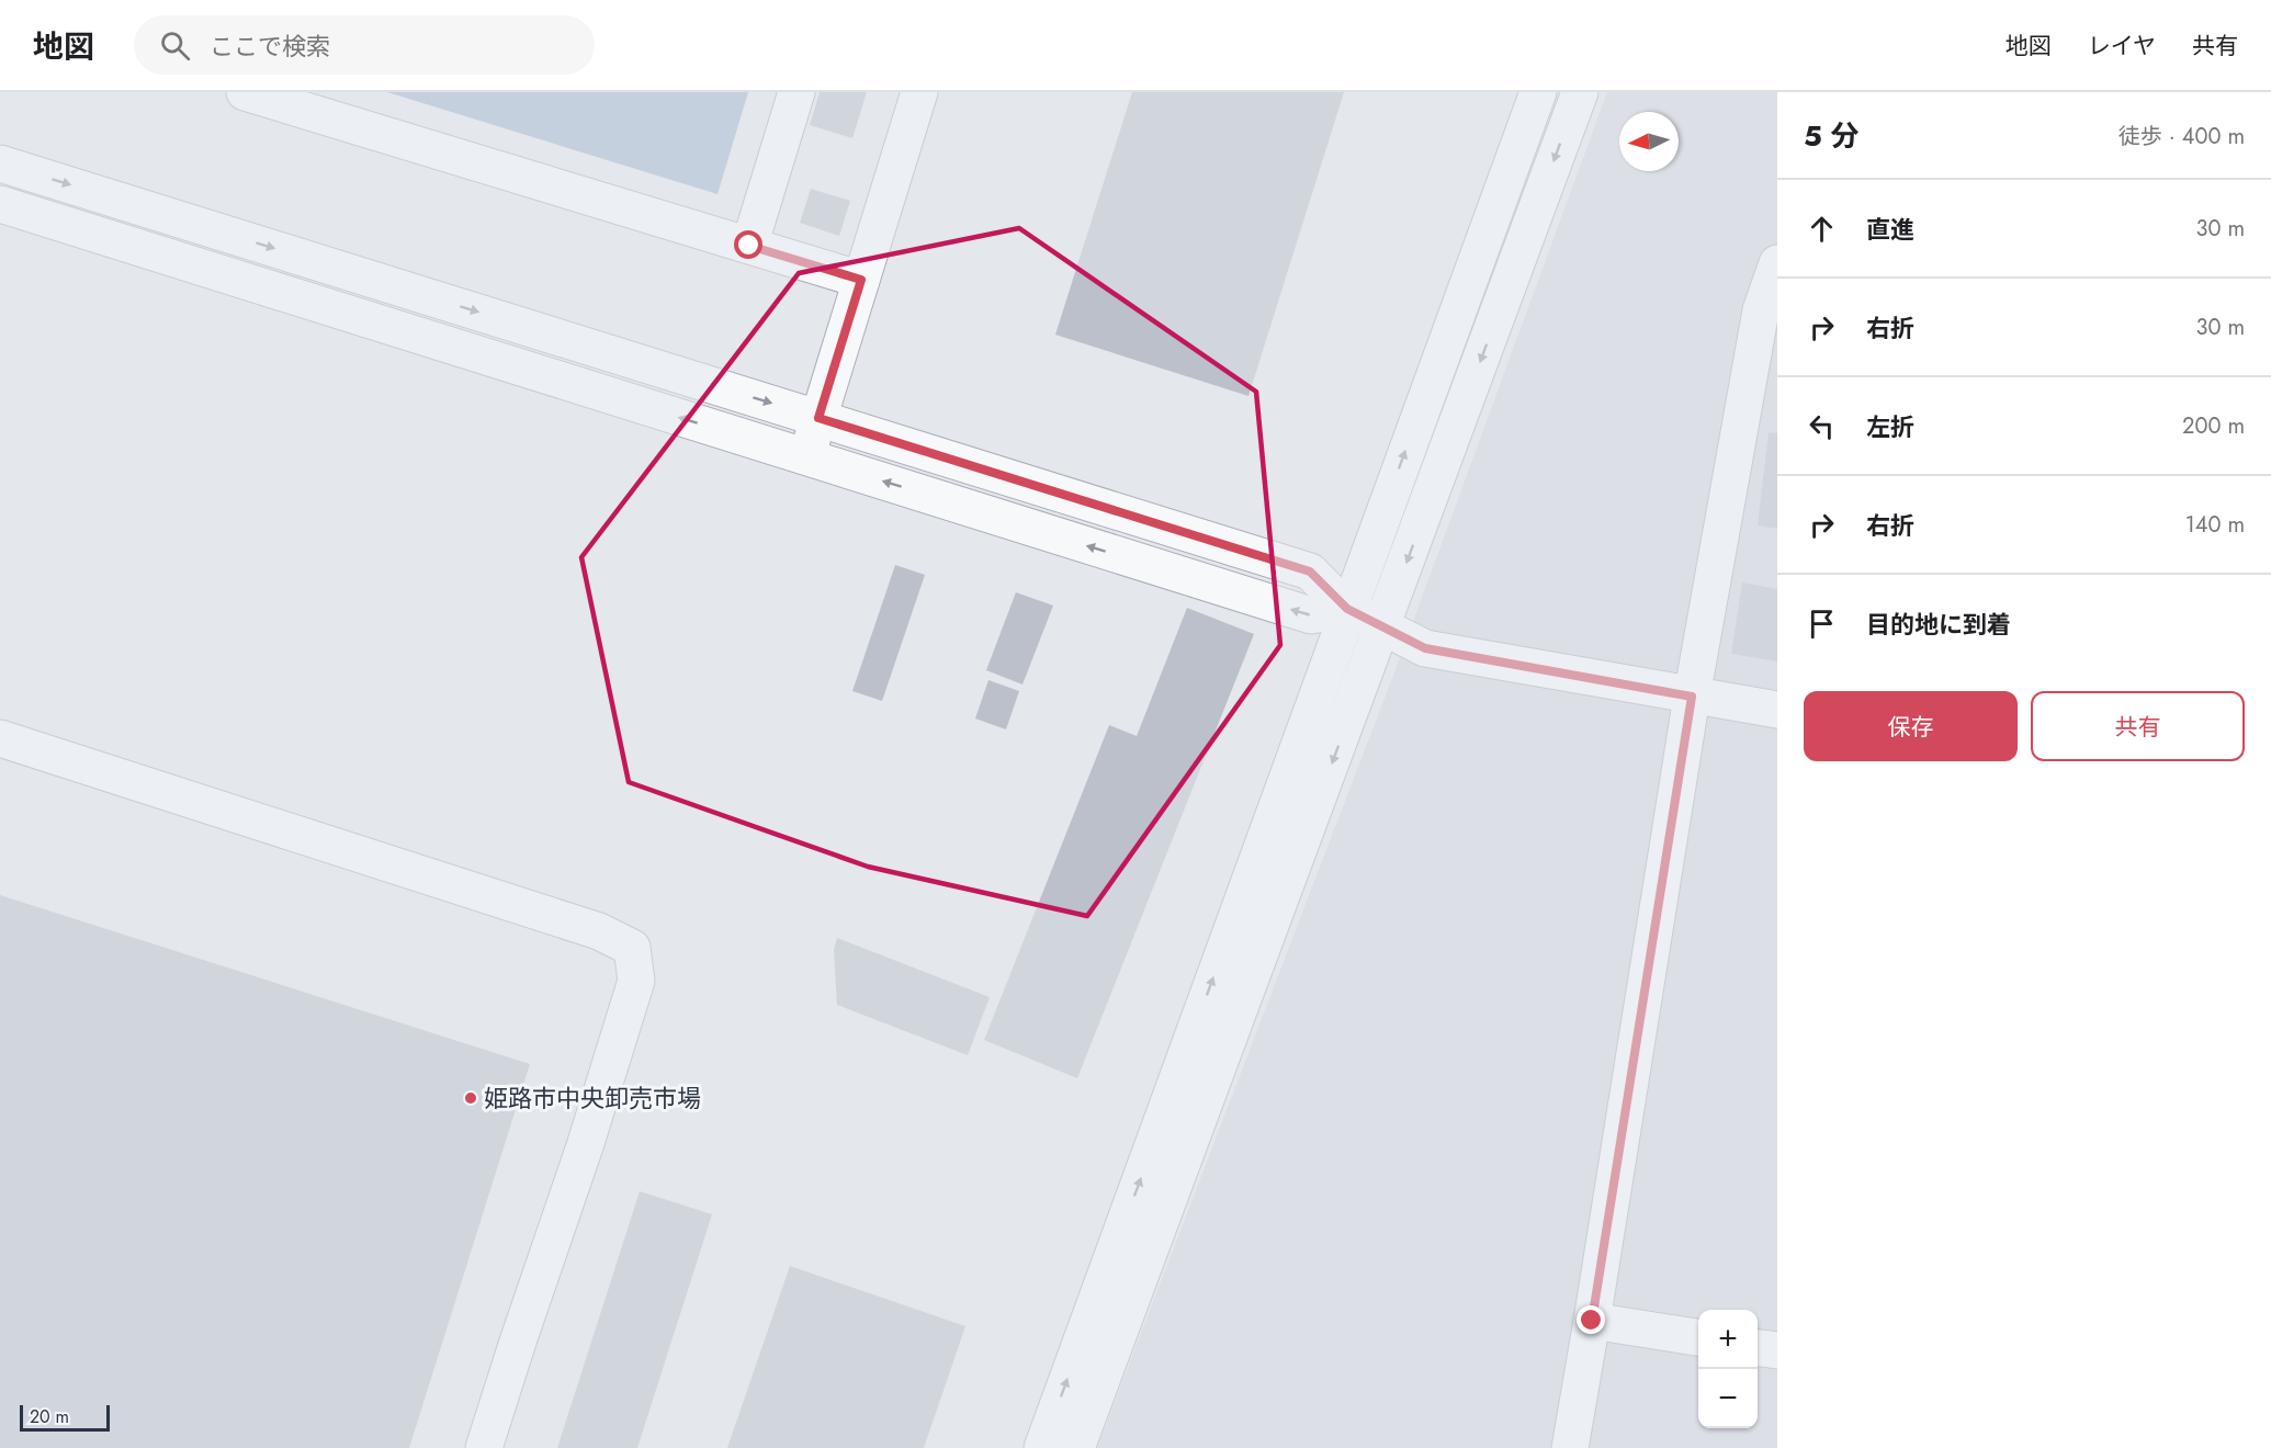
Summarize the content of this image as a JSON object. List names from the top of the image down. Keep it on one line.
{"places":["姫路市中央卸売市場"],"scale_bar":"20 m","north":"left","page":{"header":"地図","search":"ここで検索","nav":["地図","レイヤ","共有"],"heading":["5 分","徒歩 · 400 m"],"list":[["直進","30 m"],["右折","30 m"],["左折","200 m"],["右折","140 m"],"目的地に到着"],"buttons":["保存","共有"],"map_buttons":["+","−"],"scale":"20 m"}}
